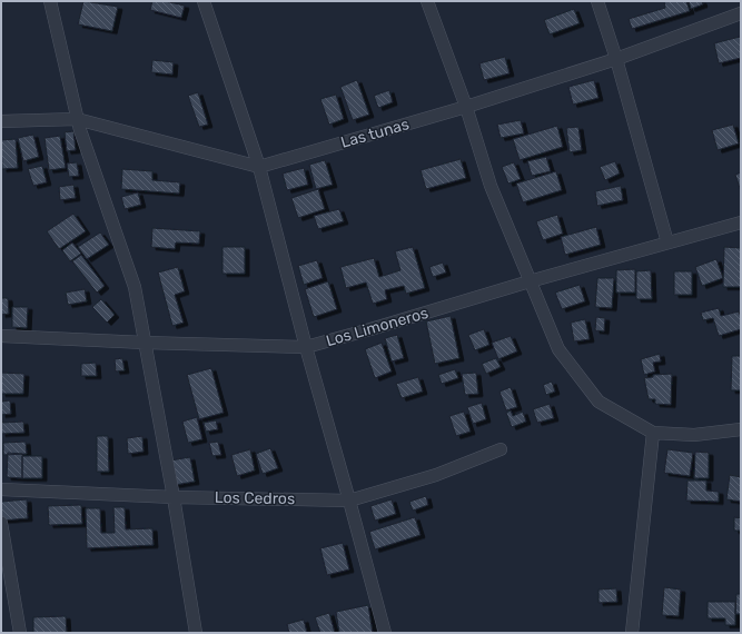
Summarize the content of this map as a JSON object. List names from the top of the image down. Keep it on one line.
{"streets":{"street":["Las tunas","Los Limoneros","Los Cedros"]}}
